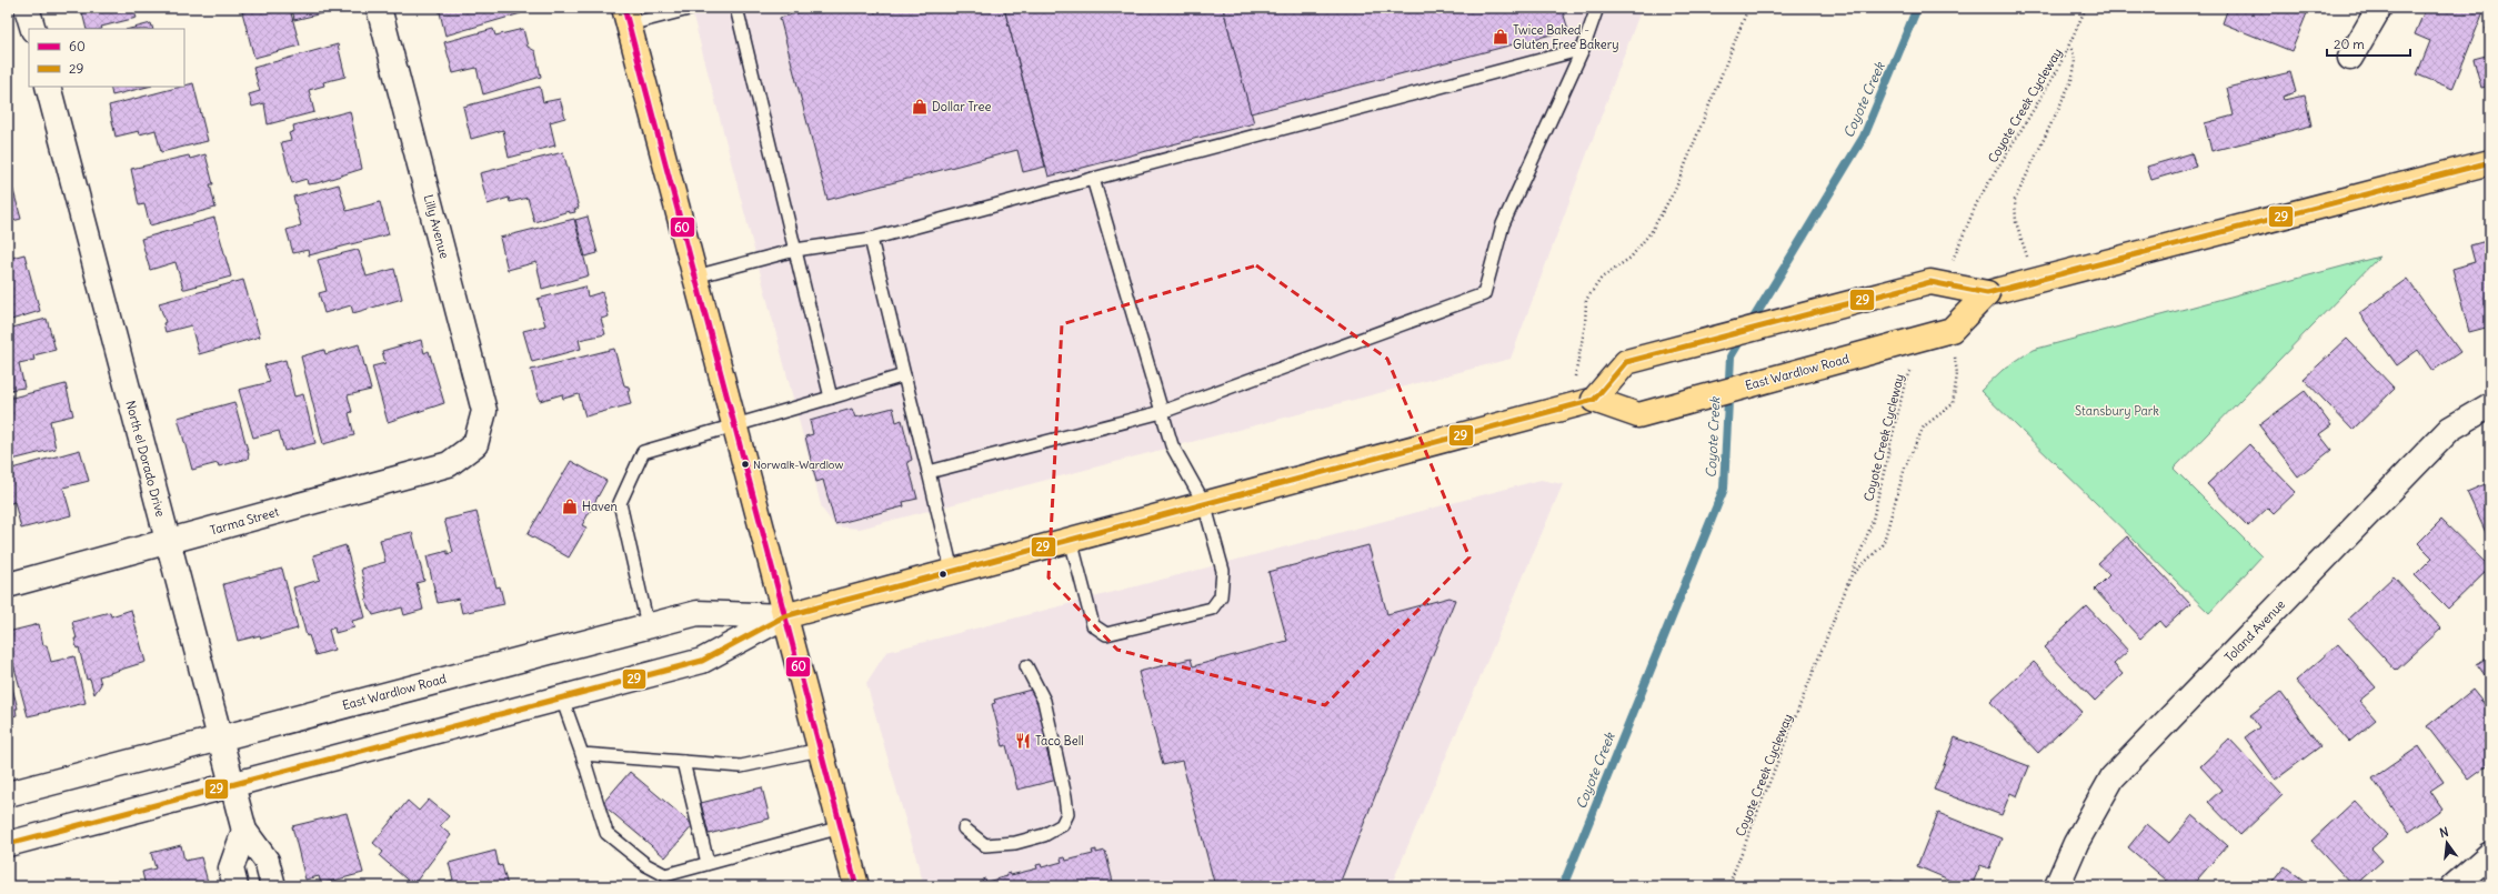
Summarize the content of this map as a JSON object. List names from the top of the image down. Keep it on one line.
{"streets":{"main road":["East Wardlow Road"],"street":["Lilly Avenue","North el Dorado Drive","Tarma Street","Toland Avenue"],"path":["Coyote Creek Cycleway"]},"crossings":[["Lilly Avenue","Tarma Street"],["East Wardlow Road","North el Dorado Drive"],["North el Dorado Drive","Tarma Street"]],"water":["Coyote Creek"],"parks":["Stansbury Park"],"places":{"shop":["Twice Baked - Gluten Free Bakery","Dollar Tree","Haven"],"other":["Norwalk-Wardlow"],"restaurant":["Taco Bell"]},"lines":["transit line 60","transit line 29"],"legend":["60","29"],"scale_bar":"20 m","north":"top"}
